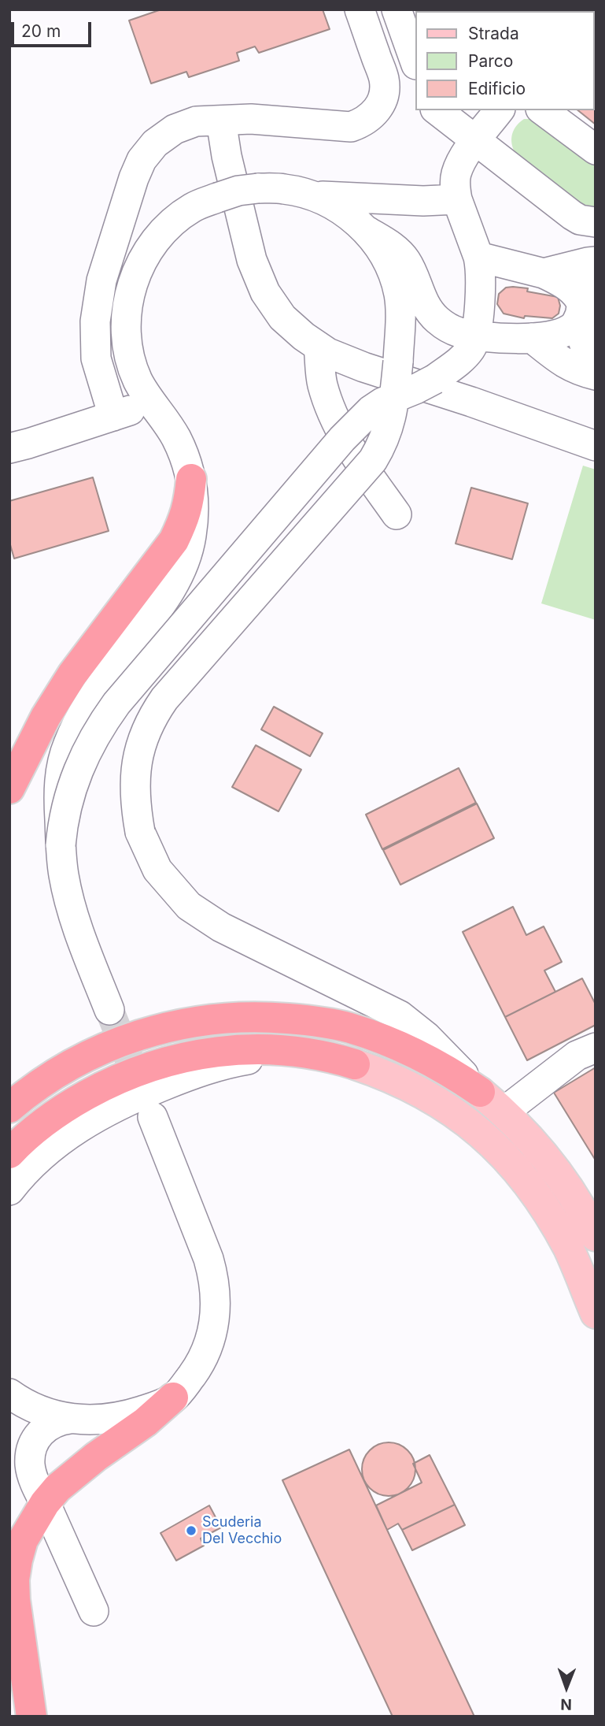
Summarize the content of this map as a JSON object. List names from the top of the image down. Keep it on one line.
{"places":["Scuderia Del Vecchio"],"legend":["Strada","Parco","Edificio"],"scale_bar":"20 m","north":"bottom"}
